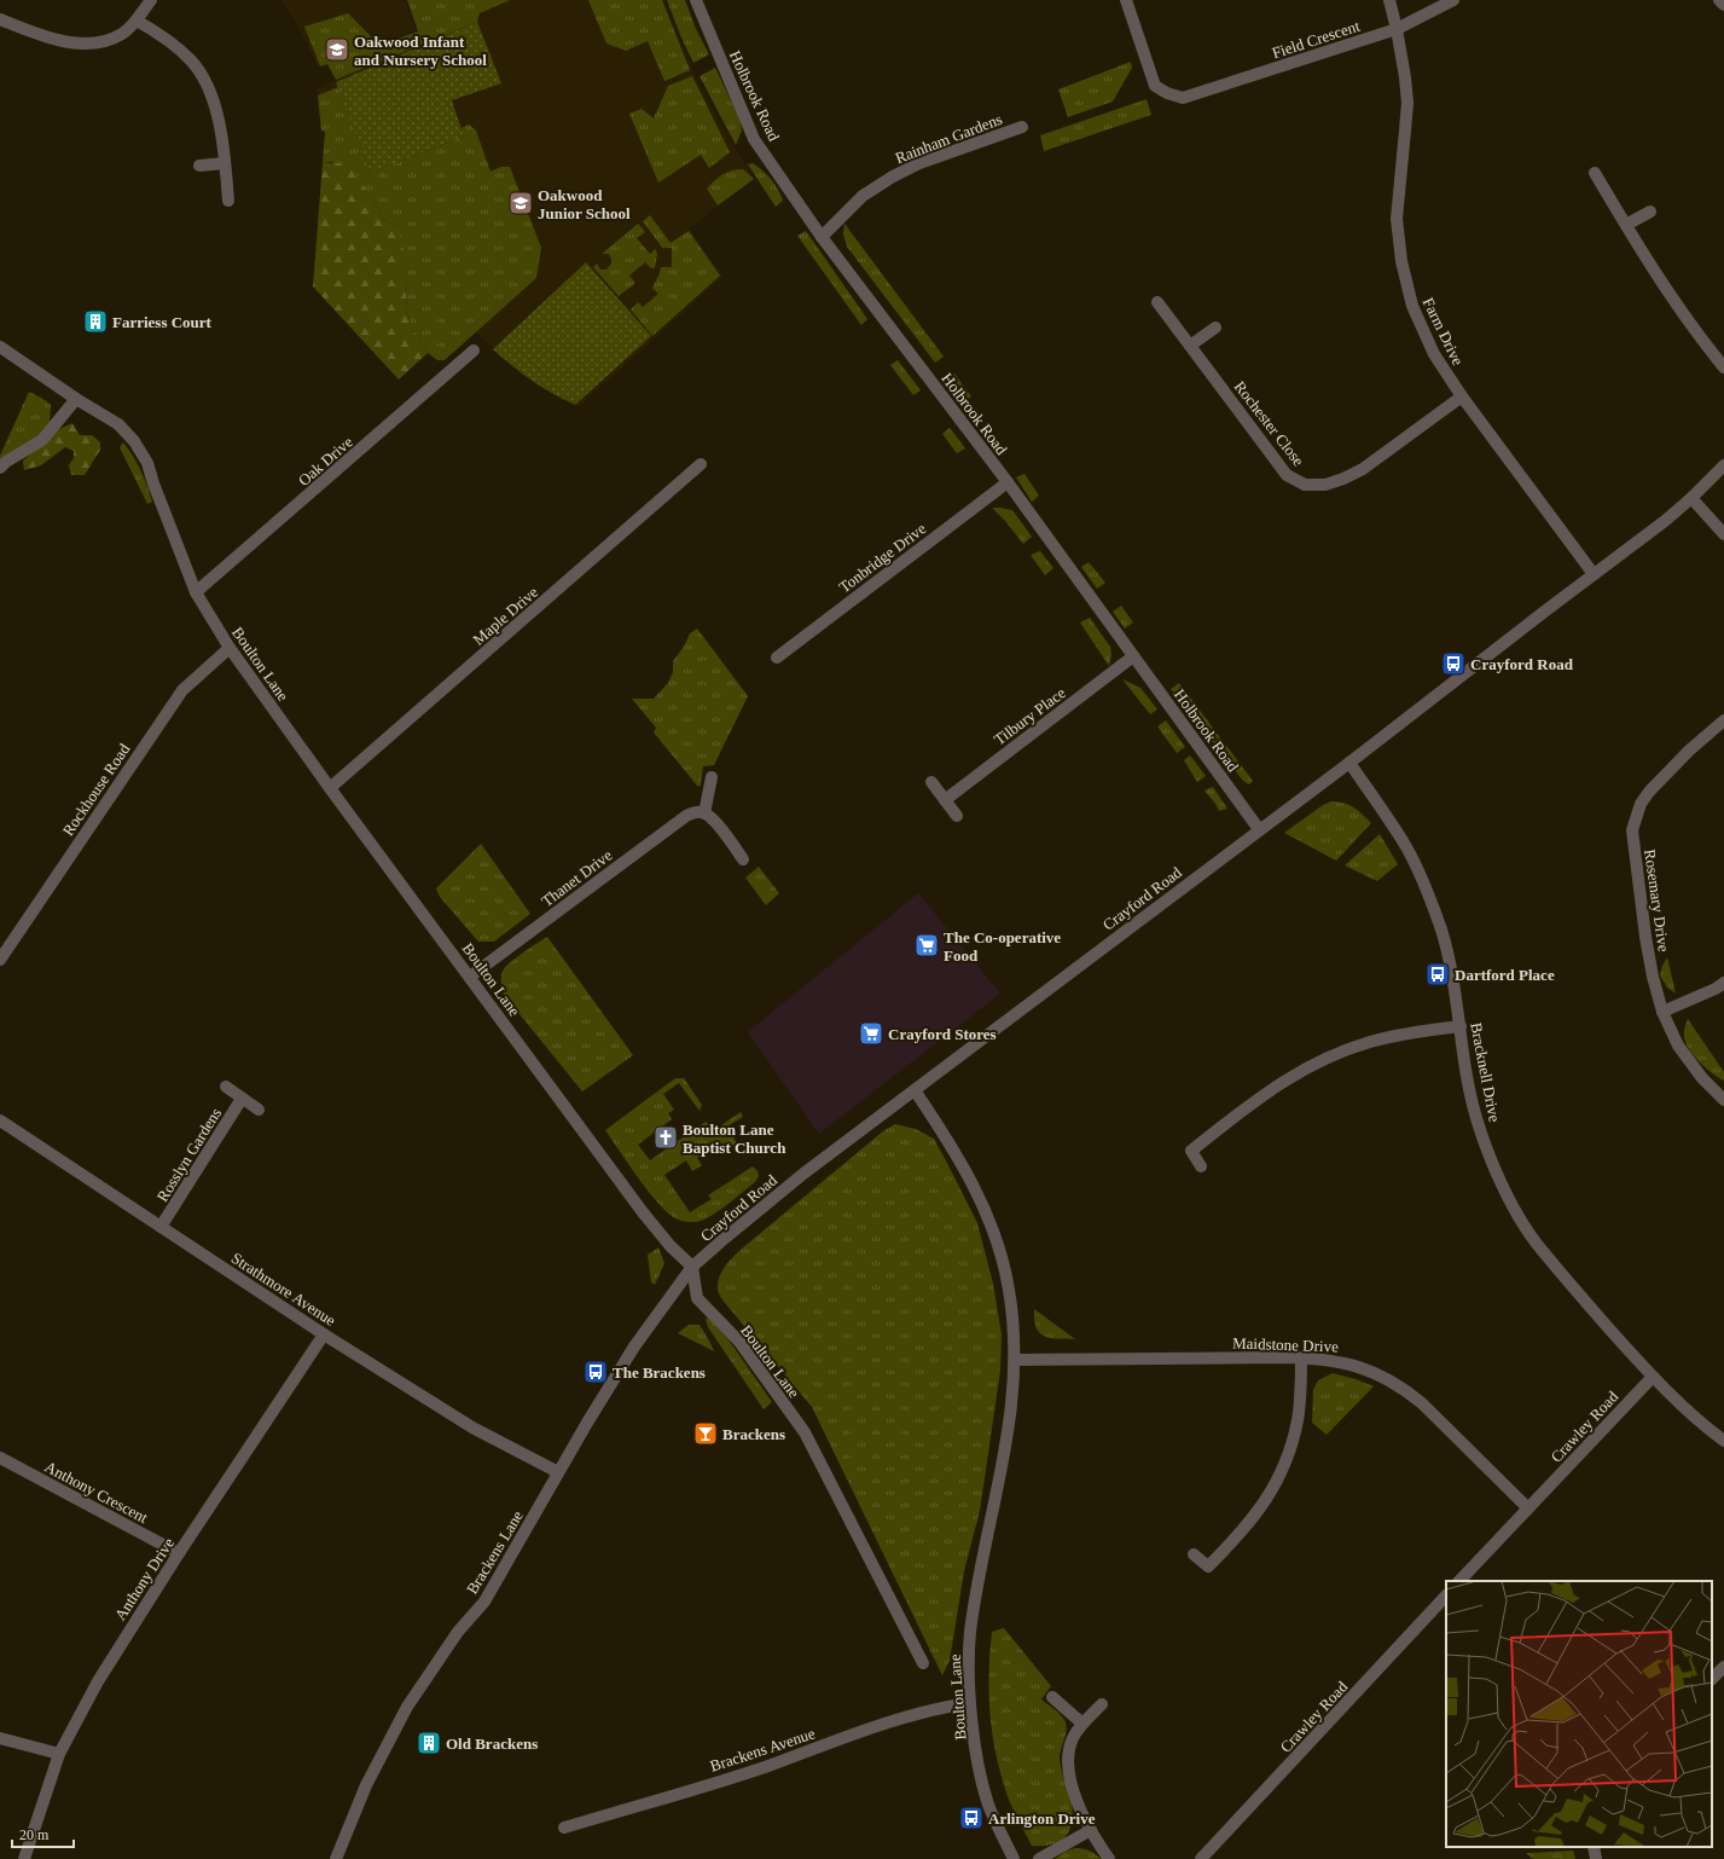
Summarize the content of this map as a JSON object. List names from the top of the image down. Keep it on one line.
{"streets":{"street":["Field Crescent","Holbrook Road","Rainham Gardens","Farm Drive","Rochester Close","Oak Drive","Tonbridge Drive","Maple Drive","Boulton Lane","Tilbury Place","Rockhouse Road","Thanet Drive","Crayford Road","Rosemary Drive","Bracknell Drive","Rosslyn Gardens","Strathmore Avenue","Maidstone Drive","Crawley Road","Anthony Crescent","Brackens Lane","Anthony Drive","Brackens Avenue"]},"crossings":[["Field Crescent","Farm Drive"],["Holbrook Road","Rainham Gardens"],["Holbrook Road","Tonbridge Drive"],["Holbrook Road","Tilbury Place"],["Holbrook Road","Crayford Road"],["Farm Drive","Rochester Close"],["Farm Drive","Crayford Road"],["Oak Drive","Boulton Lane"],["Maple Drive","Boulton Lane"],["Boulton Lane","Rockhouse Road"],["Boulton Lane","Thanet Drive"],["Boulton Lane","Crayford Road"],["Boulton Lane","Maidstone Drive"],["Boulton Lane","Brackens Lane"],["Boulton Lane","Brackens Avenue"],["Crayford Road","Bracknell Drive"],["Crayford Road","Brackens Lane"],["Bracknell Drive","Crawley Road"],["Rosslyn Gardens","Strathmore Avenue"],["Strathmore Avenue","Brackens Lane"],["Strathmore Avenue","Anthony Drive"],["Maidstone Drive","Crawley Road"],["Anthony Crescent","Anthony Drive"]],"places":{"school or university":["Oakwood Infant and Nursery School","Oakwood Junior School"],"building":["Farriess Court","Old Brackens"],"bus stop":["Crayford Road","Dartford Place","The Brackens","Arlington Drive"],"supermarket":["The Co-operative Food","Crayford Stores"],"church":["Boulton Lane Baptist Church"],"bar":["Brackens"]},"scale_bar":"20 m"}
